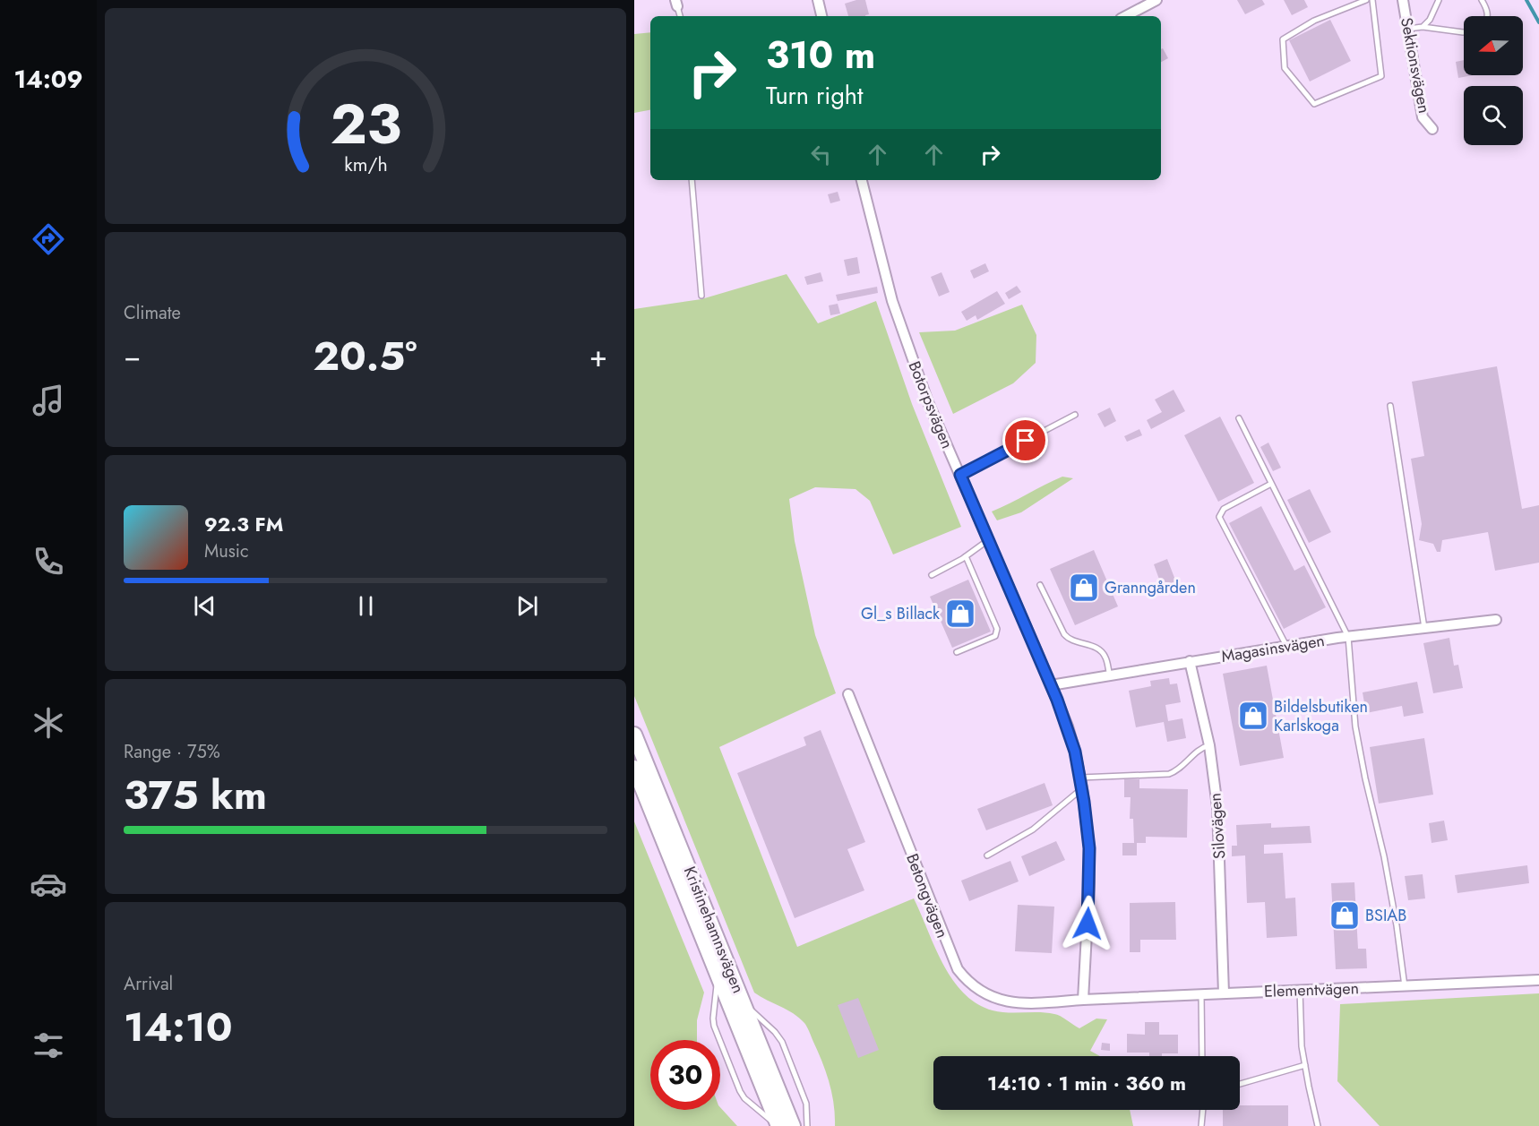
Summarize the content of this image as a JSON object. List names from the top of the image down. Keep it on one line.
{"streets":{"highway":["Kristinehamnsvägen"],"street":["Sektionsvägen","Botorpsvägen","Magasinsvägen","Silovägen","Betongvägen","Elementvägen"]},"crossings":[["Botorpsvägen","Magasinsvägen"],["Botorpsvägen","Betongvägen"],["Botorpsvägen","Elementvägen"],["Magasinsvägen","Silovägen"],["Silovägen","Elementvägen"],["Betongvägen","Elementvägen"]],"places":{"shop":["Granngården","Gl_s Billack","Bildelsbutiken Karlskoga","BSIAB"]},"north":"left","page":{"tabs":"14:09","turn":["310 m","Turn right"],"tile":["Climate",["Range · 75%","375 km"],["Arrival","14:10"]],"heat":["−","20.5°","+"],"song":["92.3 FM","Music"],"limit":"30","trip":"14:10 · 1 min · 360 m","gauge":["23","km/h"]}}
